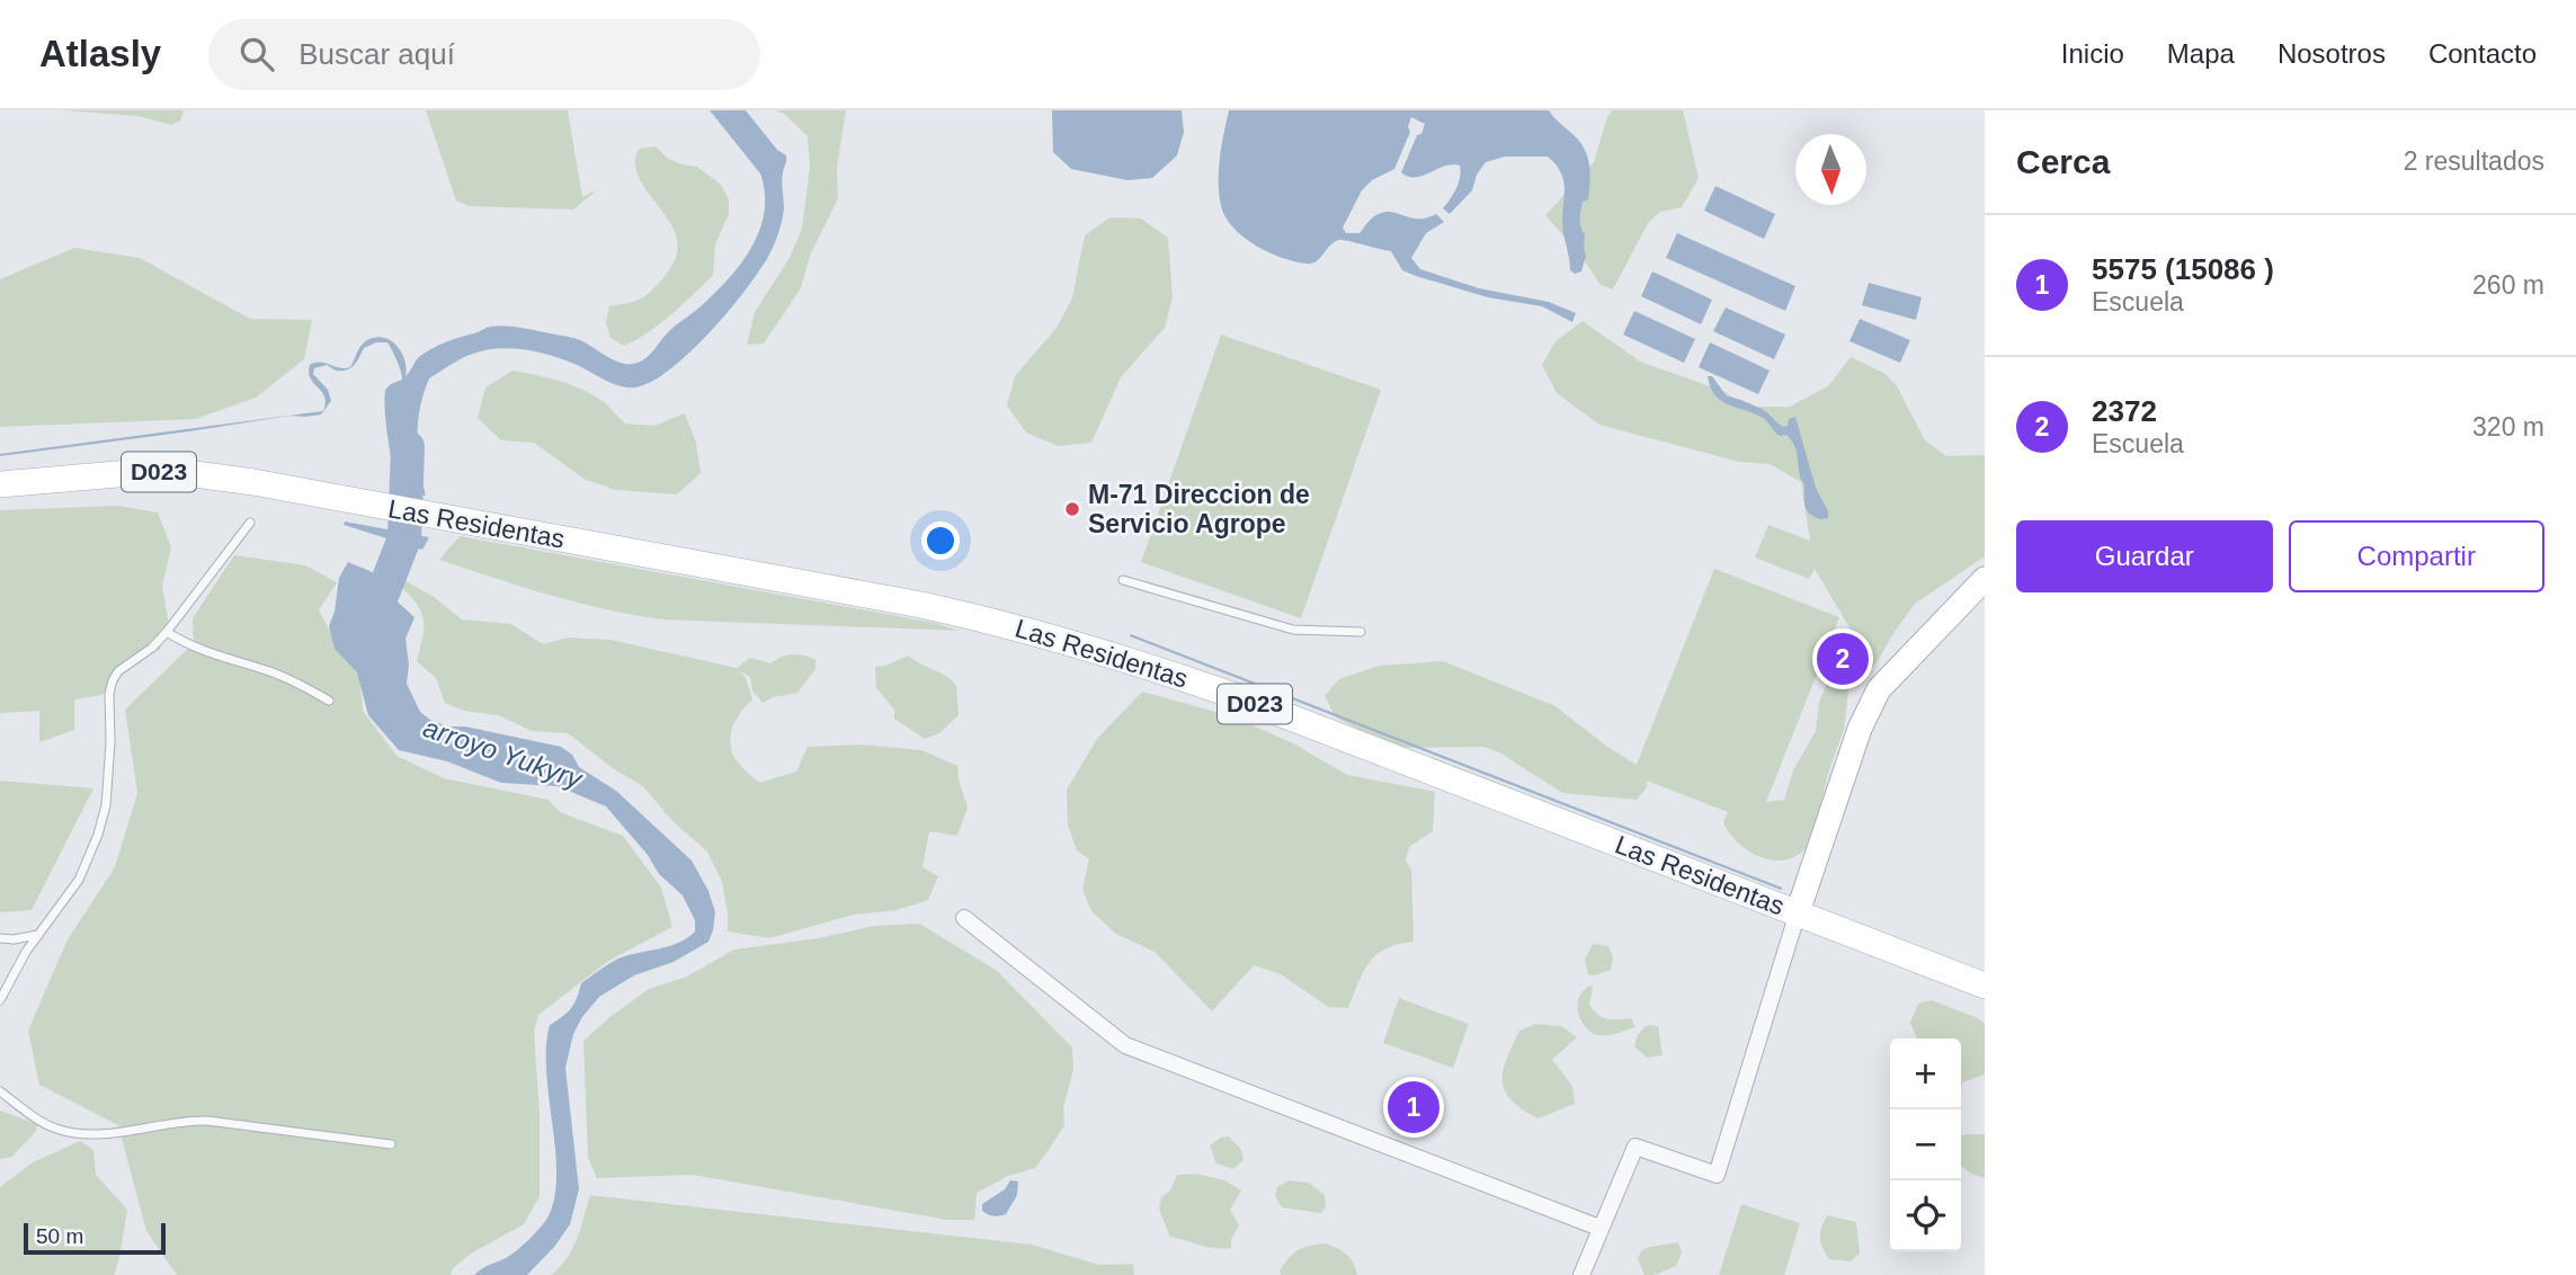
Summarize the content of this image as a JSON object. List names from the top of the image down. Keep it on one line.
{"streets":{"main road":["D023","Las Residentas"]},"water":["arroyo Yukyry"],"places":["M-71 Direccion de Servicio Agrope"],"scale_bar":"50 m","north":"bottom","page":{"header":"Atlasly","search":"Buscar aquí","nav":["Inicio","Mapa","Nosotros","Contacto"],"heading":["Cerca","2 resultados"],"list":[{"mark":"1","name":"5575 (15086 )","note":"Escuela","value":"260 m"},{"mark":"2","name":"2372","note":"Escuela","value":"320 m"}],"buttons":["Guardar","Compartir"],"pins":["2","1"],"map_buttons":["+","−"],"scale":"50 m"}}
